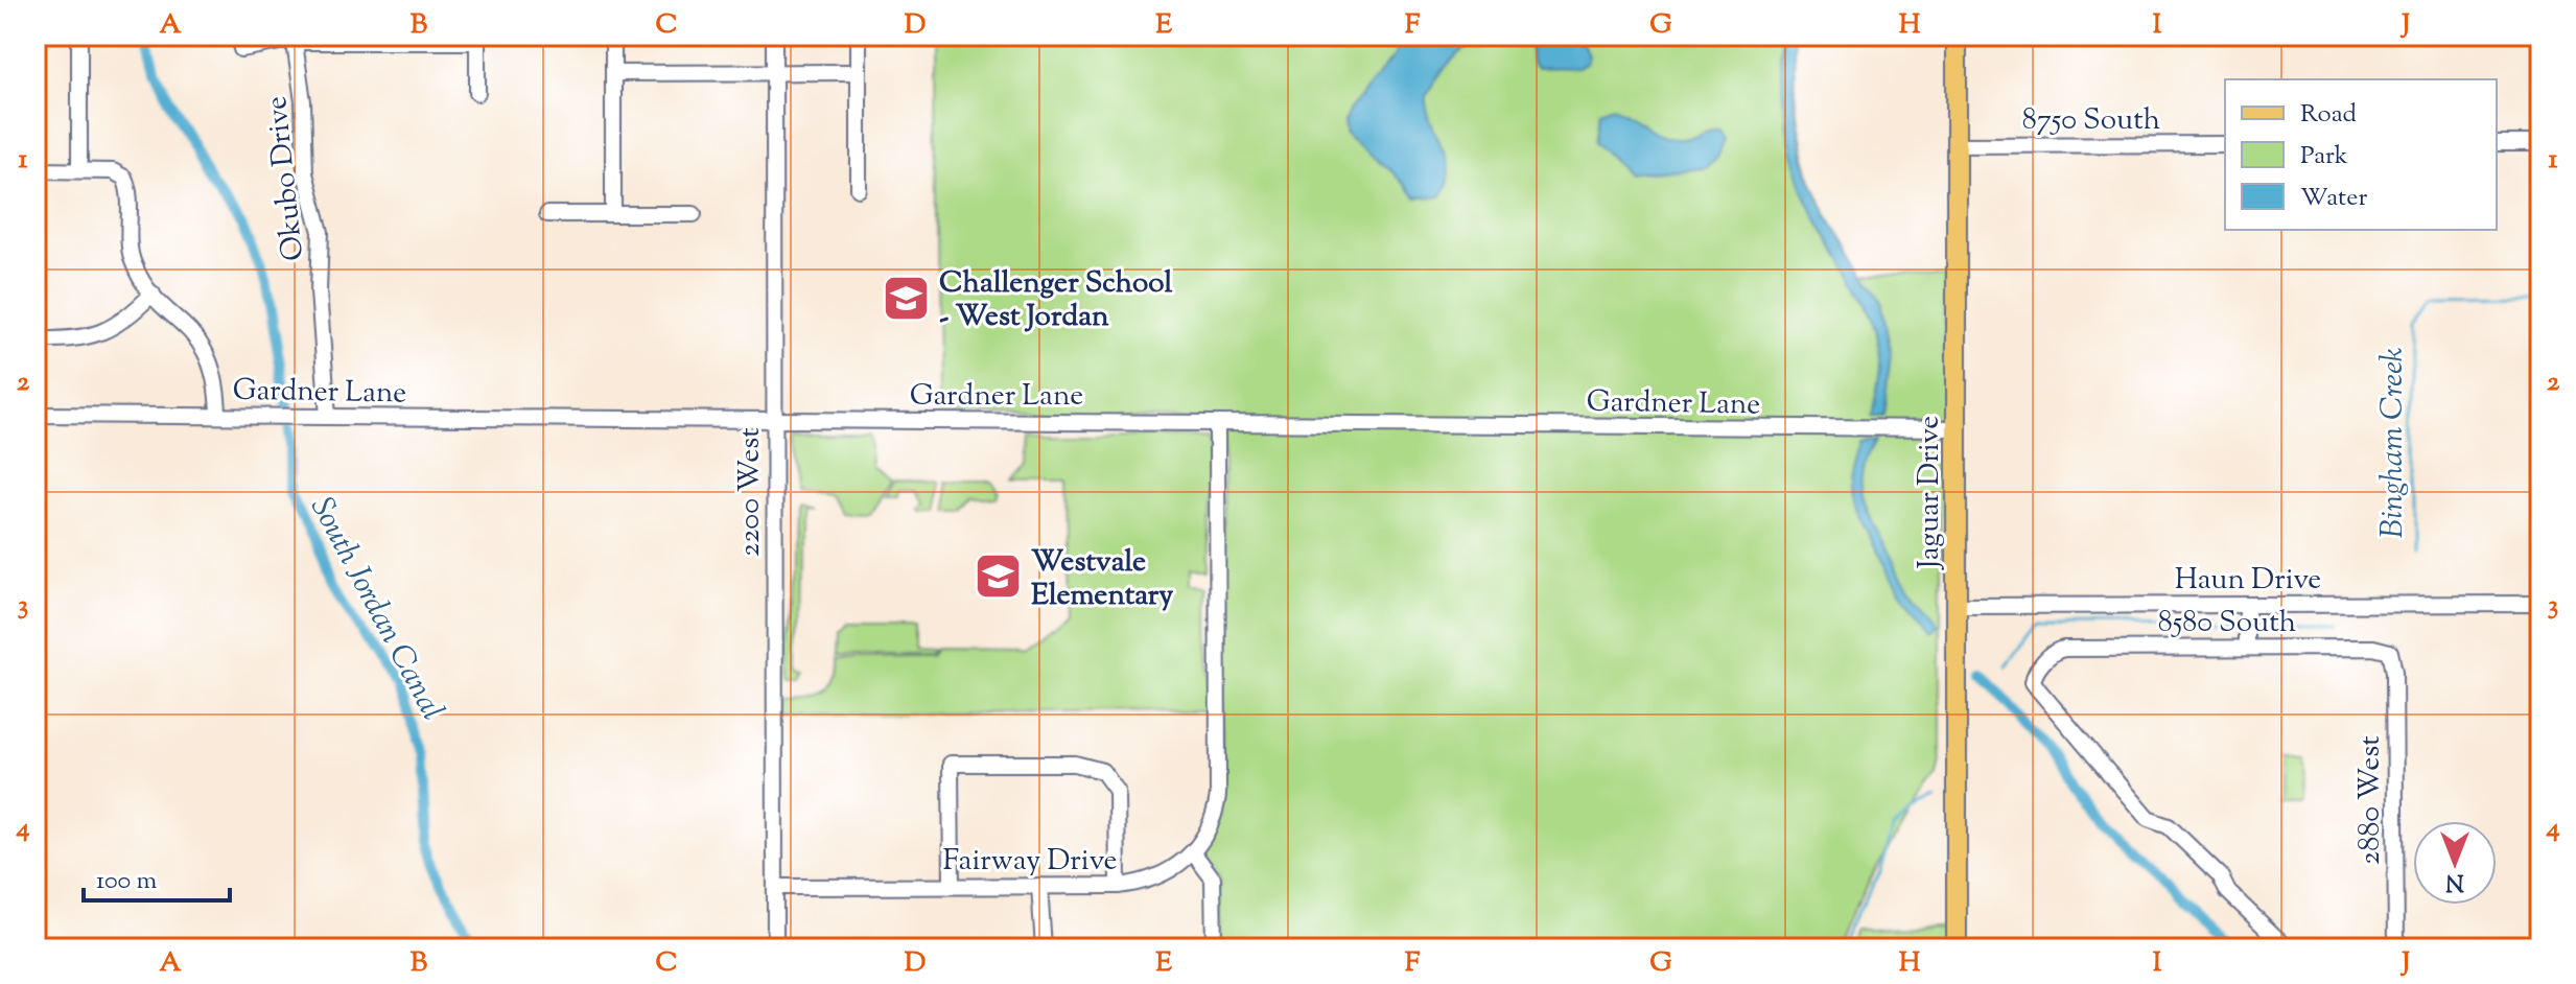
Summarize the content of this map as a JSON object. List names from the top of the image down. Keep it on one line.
{"streets":{"main road":["Jaguar Drive"],"street":["8750 South","Okubo Drive","Gardner Lane","2200 West","Haun Drive","8580 South","2880 West","Fairway Drive"]},"crossings":[["8750 South","Jaguar Drive"],["Okubo Drive","Gardner Lane"],["Gardner Lane","2200 West"],["Gardner Lane","Jaguar Drive"],["Gardner Lane","Fairway Drive"],["2200 West","Fairway Drive"],["Jaguar Drive","Haun Drive"],["8580 South","2880 West"]],"water":["Bingham Creek","South Jordan Canal"],"places":{"school or university":["Challenger School - West Jordan","Westvale Elementary"]},"legend":["Road","Park","Water"],"scale_bar":"100 m","north":"bottom","grid":{"columns":["A","B","C","D","E","F","G","H","I","J"],"rows":["1","2","3","4"]}}
